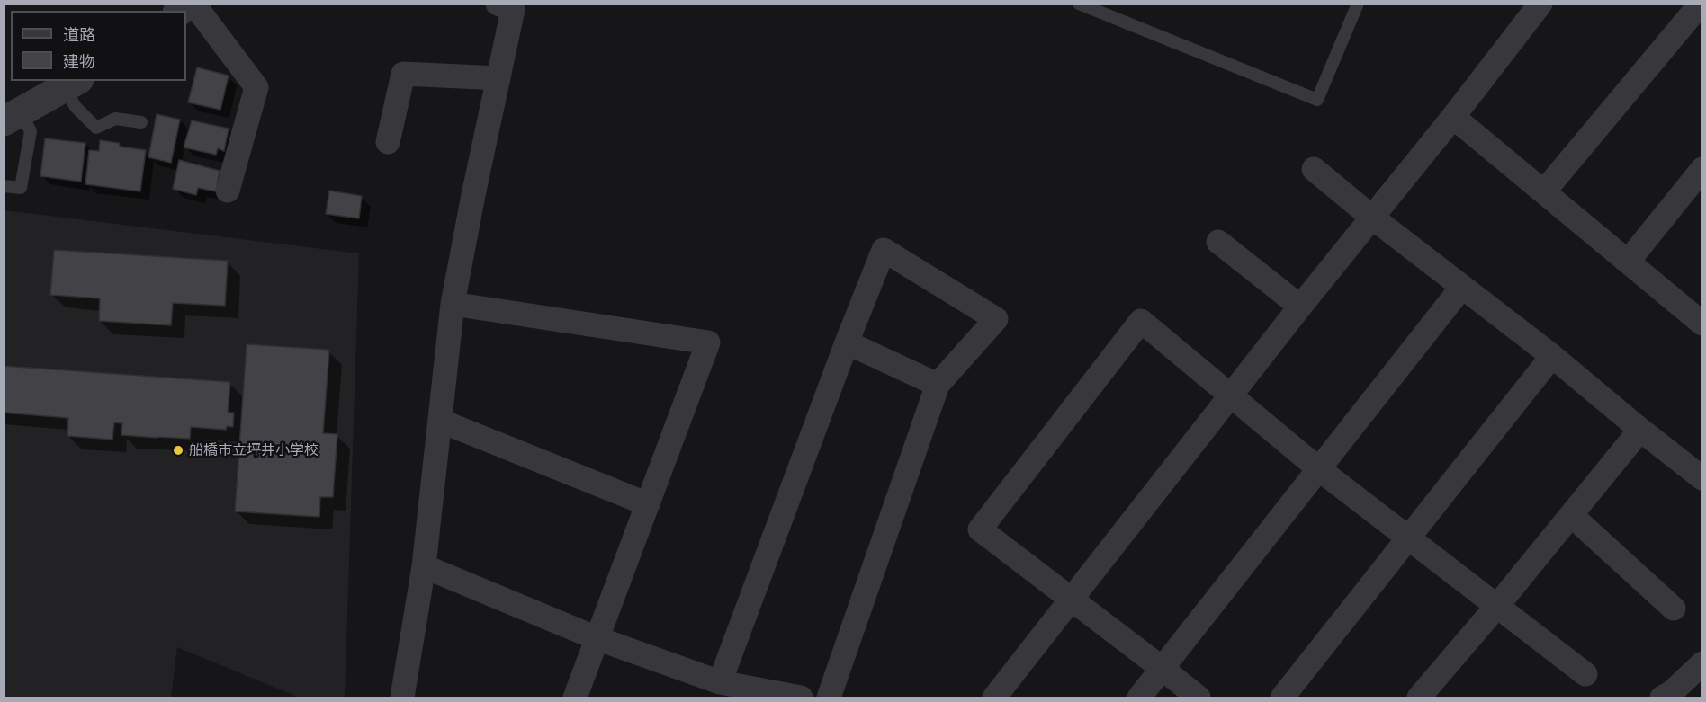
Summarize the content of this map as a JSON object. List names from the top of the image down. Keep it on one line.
{"places":["船橋市立坪井小学校"],"legend":["道路","建物"]}
